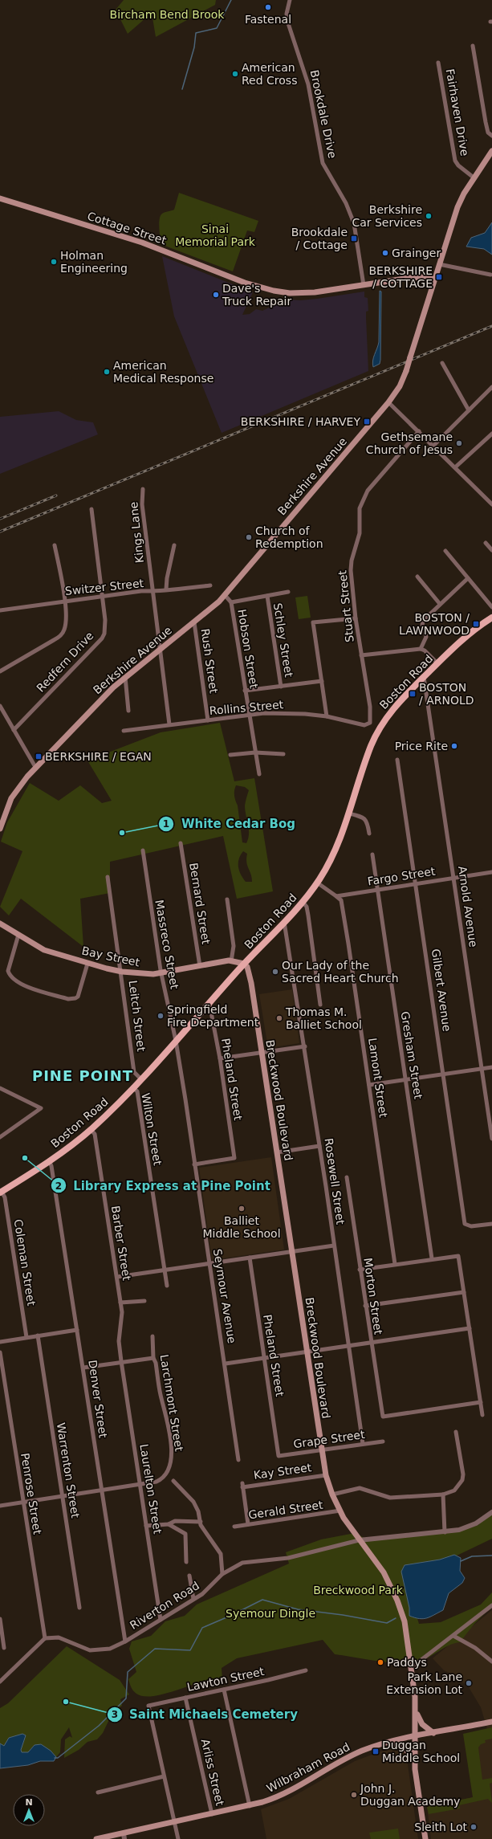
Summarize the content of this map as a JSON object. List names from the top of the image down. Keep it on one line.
{"streets":{"main road":["Cottage Street","Berkshire Avenue","Boston Road","Bay Street","Breckwood Boulevard","Wilbraham Road"],"street":["Fairhaven Drive","Brookdale Drive","Kings Lane","Switzer Street","Stuart Street","Schley Street","Hobson Street","Rush Street","Redfern Drive","Rollins Street","Fargo Street","Bernard Street","Arnold Avenue","Massreco Street","Gilbert Avenue","Leitch Street","Gresham Street","Lamont Street","Pheland Street","Wilton Street","Rosewell Street","Barber Street","Coleman Street","Seymour Avenue","Morton Street","Denver Street","Larchmont Street","Grape Street","Warrenton Street","Kay Street","Laurelton Street","Penrose Street","Gerald Street","Riverton Road","Lawton Street","Arliss Street"]},"crossings":[["Fairhaven Drive","Berkshire Avenue"],["Brookdale Drive","Cottage Street"],["Cottage Street","Berkshire Avenue"],["Berkshire Avenue","Kings Lane"],["Berkshire Avenue","Rush Street"],["Kings Lane","Switzer Street"],["Kings Lane","Rollins Street"],["Switzer Street","Redfern Drive"],["Stuart Street","Rollins Street"],["Hobson Street","Rollins Street"],["Rush Street","Rollins Street"],["Boston Road","Arnold Avenue"],["Boston Road","Massreco Street"],["Boston Road","Bay Street"],["Boston Road","Leitch Street"],["Boston Road","Pheland Street"],["Boston Road","Breckwood Boulevard"],["Boston Road","Wilton Street"],["Boston Road","Rosewell Street"],["Boston Road","Barber Street"],["Boston Road","Coleman Street"],["Boston Road","Seymour Avenue"],["Boston Road","Denver Street"],["Fargo Street","Arnold Avenue"],["Fargo Street","Gilbert Avenue"],["Fargo Street","Gresham Street"],["Fargo Street","Lamont Street"],["Bernard Street","Bay Street"],["Massreco Street","Bay Street"],["Massreco Street","Seymour Avenue"],["Bay Street","Leitch Street"],["Bay Street","Breckwood Boulevard"],["Pheland Street","Seymour Avenue"],["Pheland Street","Grape Street"],["Breckwood Boulevard","Grape Street"],["Breckwood Boulevard","Kay Street"],["Breckwood Boulevard","Gerald Street"],["Breckwood Boulevard","Riverton Road"],["Breckwood Boulevard","Wilbraham Road"],["Rosewell Street","Grape Street"],["Barber Street","Laurelton Street"],["Denver Street","Riverton Road"],["Larchmont Street","Laurelton Street"],["Kay Street","Gerald Street"],["Laurelton Street","Riverton Road"],["Penrose Street","Riverton Road"],["Lawton Street","Arliss Street"],["Wilbraham Road","Arliss Street"]],"districts":["PINE POINT"],"parks":["Bircham Bend Brook","Sinai Memorial Park","Breckwood Park","Syemour Dingle"],"places":{"other":["Fastenal","American Red Cross","Berkshire Car Services","Grainger","Holman Engineering","Dave's Truck Repair","American Medical Response","Gethsemane Church of Jesus","Church of Redemption","Price Rite","White Cedar Bog","Our Lady of the Sacred Heart Church","Springfield Fire Department","Thomas M. Balliet School","Library Express at Pine Point","Balliet Middle School","Paddys","Park Lane Extension Lot","Saint Michaels Cemetery","John J. Duggan Academy","Sleith Lot"],"transit":["Brookdale / Cottage","BERKSHIRE / COTTAGE","BERKSHIRE / HARVEY","BOSTON / LAWNWOOD","BOSTON / ARNOLD","BERKSHIRE / EGAN","Duggan Middle School"]},"north":"top"}
